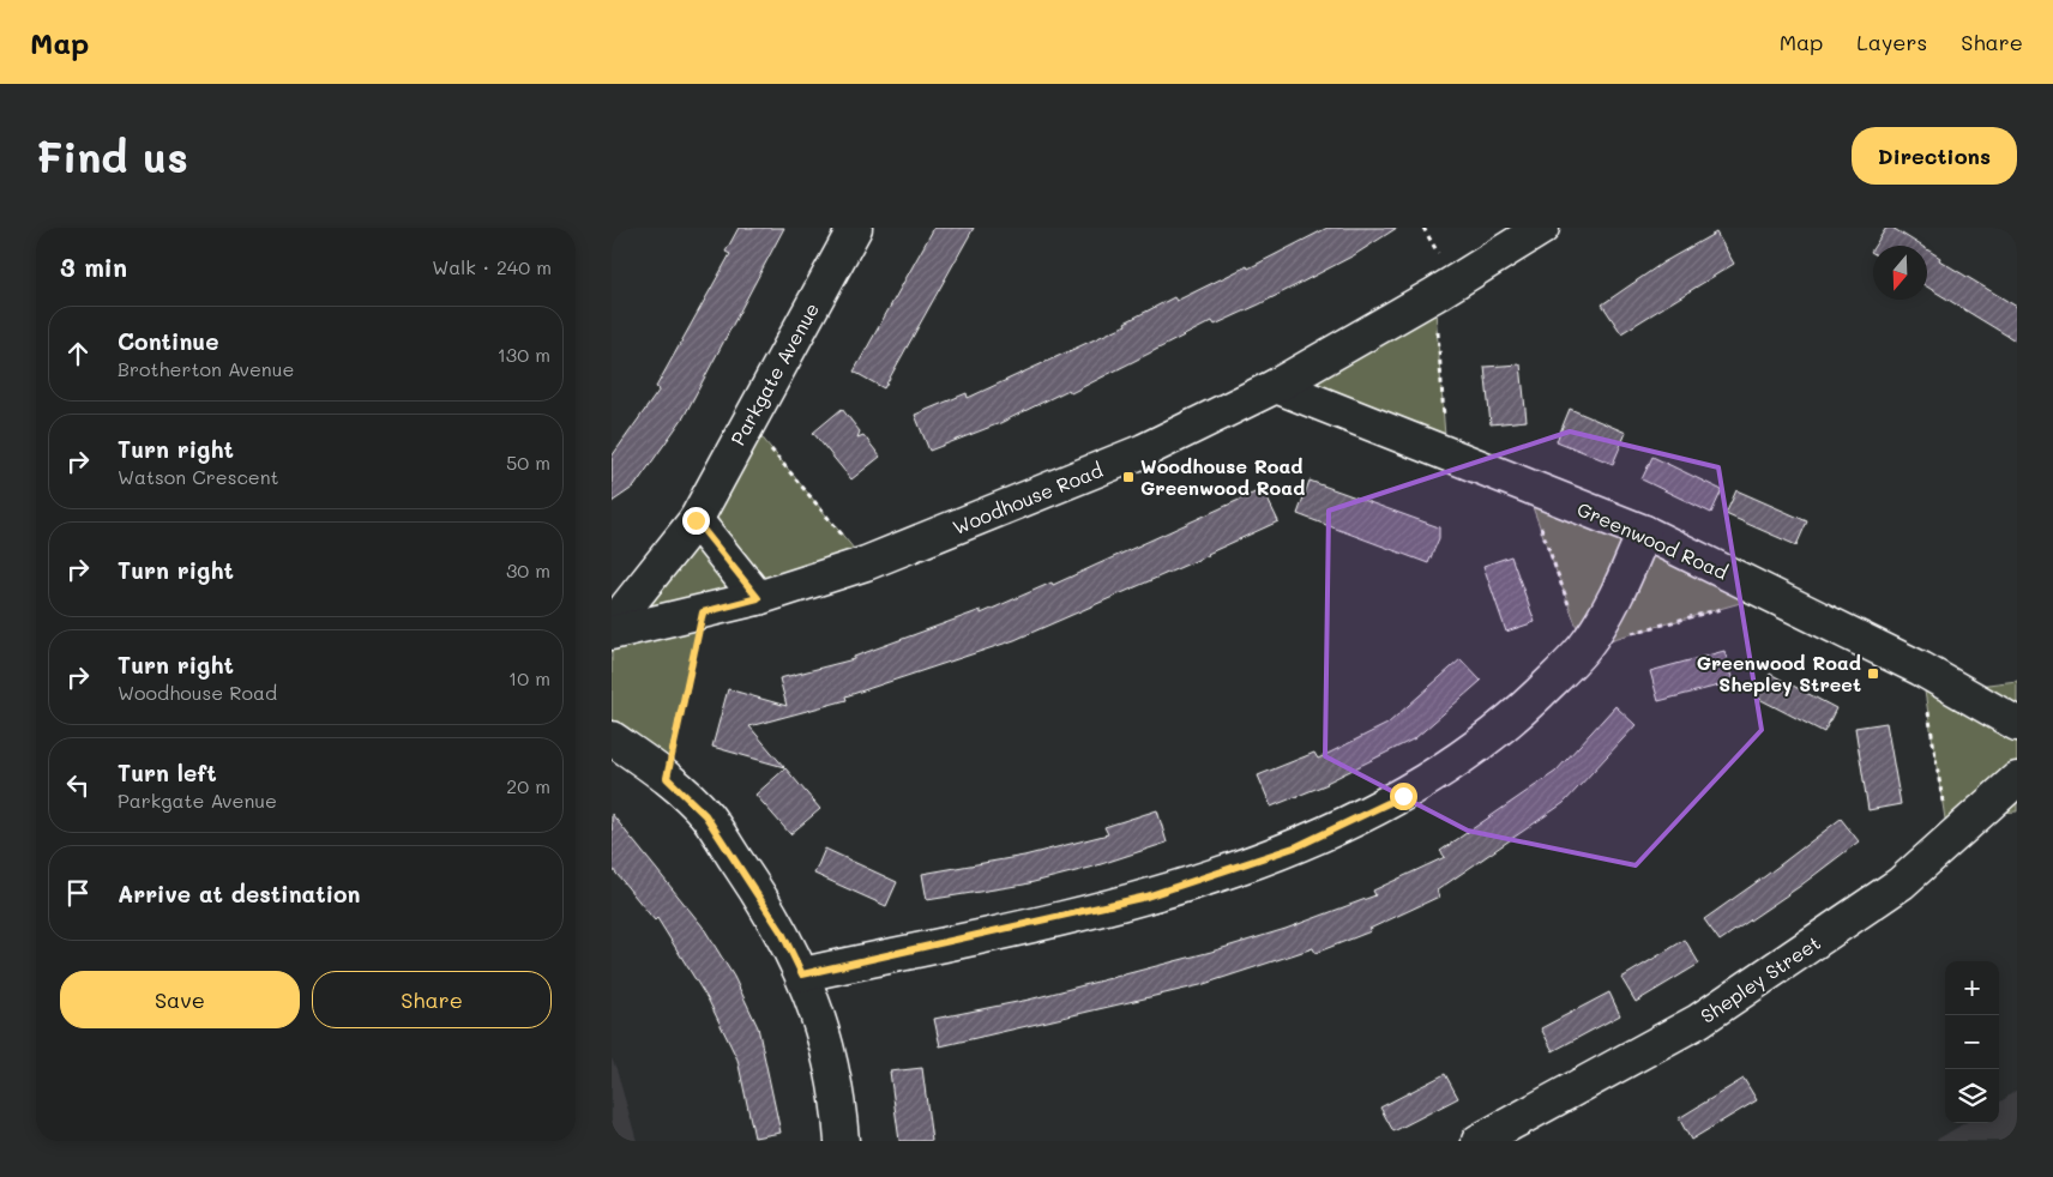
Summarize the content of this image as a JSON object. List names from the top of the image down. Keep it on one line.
{"streets":{"street":["Parkgate Avenue","Woodhouse Road","Greenwood Road","Shepley Street"]},"crossings":[["Woodhouse Road","Greenwood Road"]],"places":{"transit":["Woodhouse Road Greenwood Road","Greenwood Road Shepley Street"]},"north":"bottom","page":{"header":"Map","nav":["Map","Layers","Share"],"buttons":["Directions",["Save","Share"]],"title":"Find us","heading":["3 min","Walk · 240 m"],"list":[["Continue","Brotherton Avenue","130 m"],["Turn right","Watson Crescent","50 m"],["Turn right","30 m"],["Turn right","Woodhouse Road","10 m"],["Turn left","Parkgate Avenue","20 m"],"Arrive at destination"],"map_buttons":["+","−"]}}
